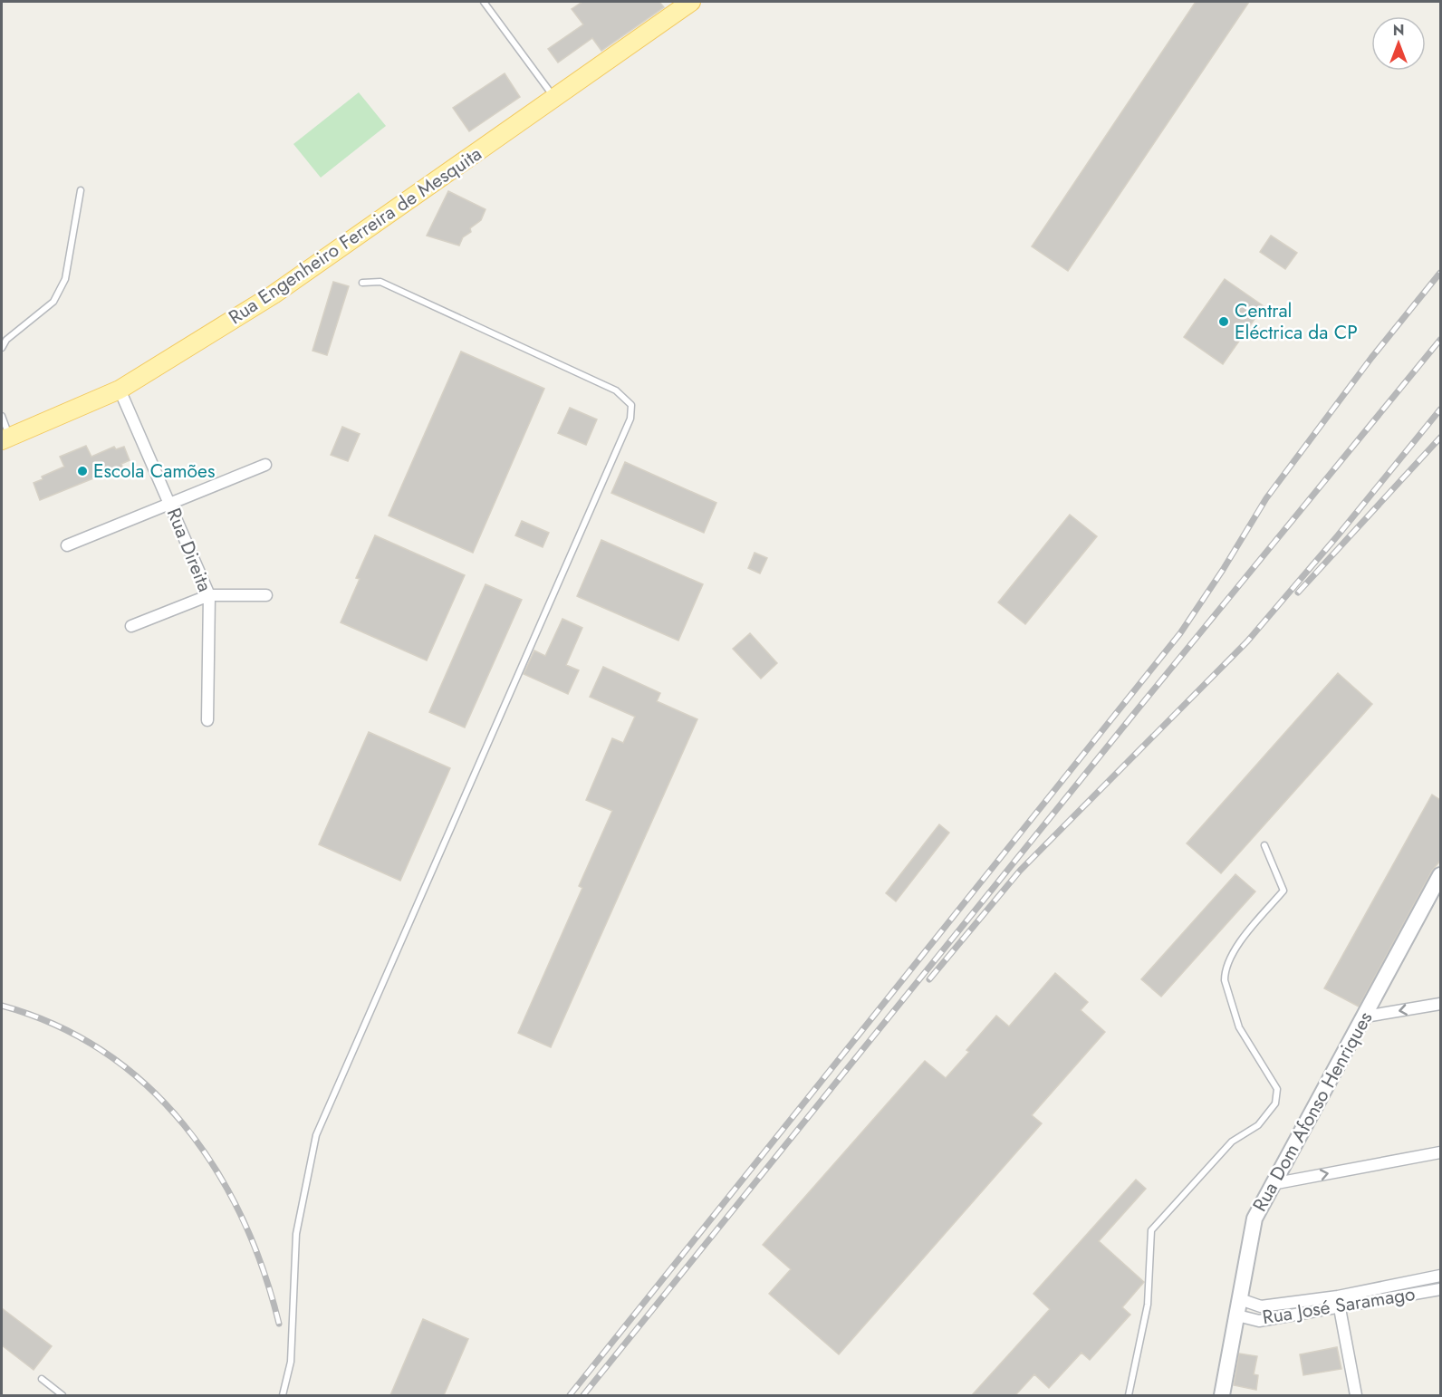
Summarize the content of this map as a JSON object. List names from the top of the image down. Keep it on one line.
{"streets":{"main road":["Rua Engenheiro Ferreira de Mesquita"],"street":["Rua Direita","Rua Dom Afonso Henriques","Rua José Saramago"]},"crossings":[["Rua Engenheiro Ferreira de Mesquita","Rua Direita"],["Rua Dom Afonso Henriques","Rua José Saramago"]],"places":["Central Eléctrica da CP","Escola Camões"],"north":"top"}
